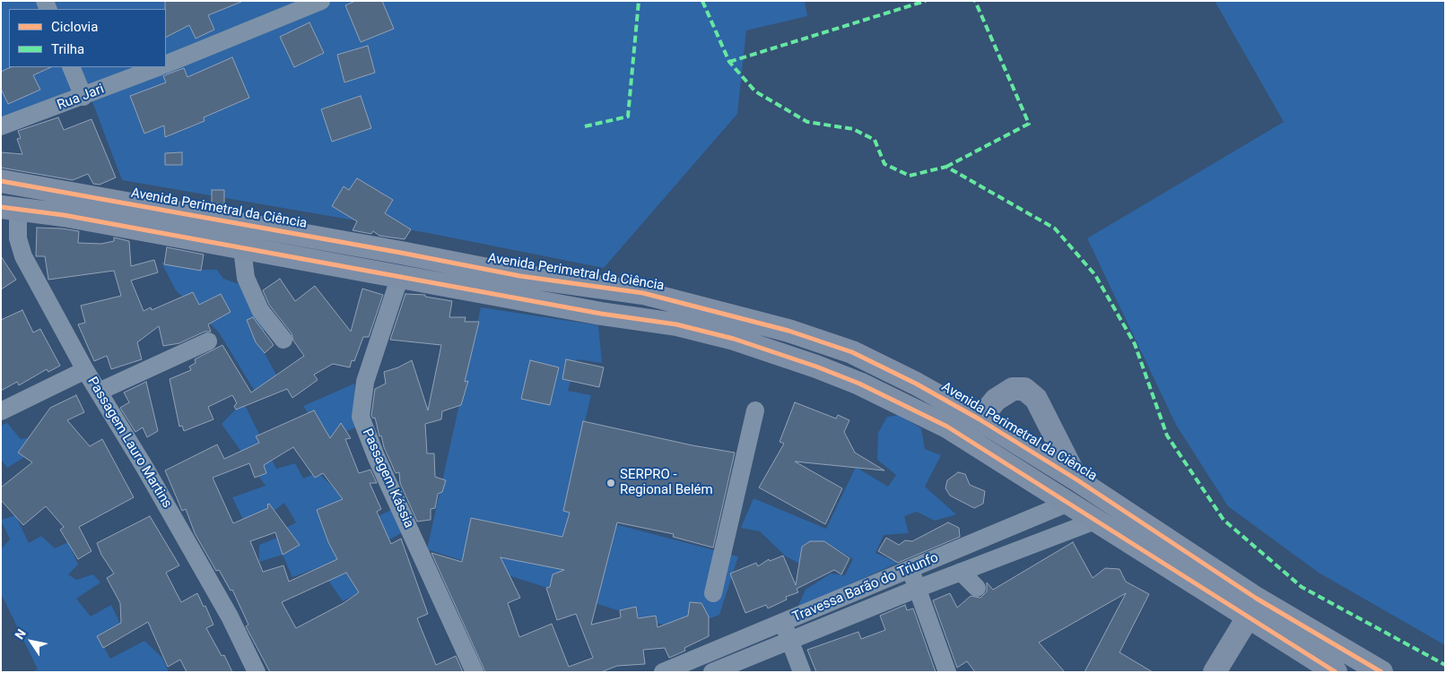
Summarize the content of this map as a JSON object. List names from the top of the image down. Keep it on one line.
{"streets":{"main road":["Avenida Perimetral da Ciência"],"street":["Rua Jari","Passagem Lauro Martins","Passagem Kássia","Travessa Barão do Triunfo"]},"places":["SERPRO - Regional Belém"],"legend":["Ciclovia","Trilha"],"north":"top left"}
